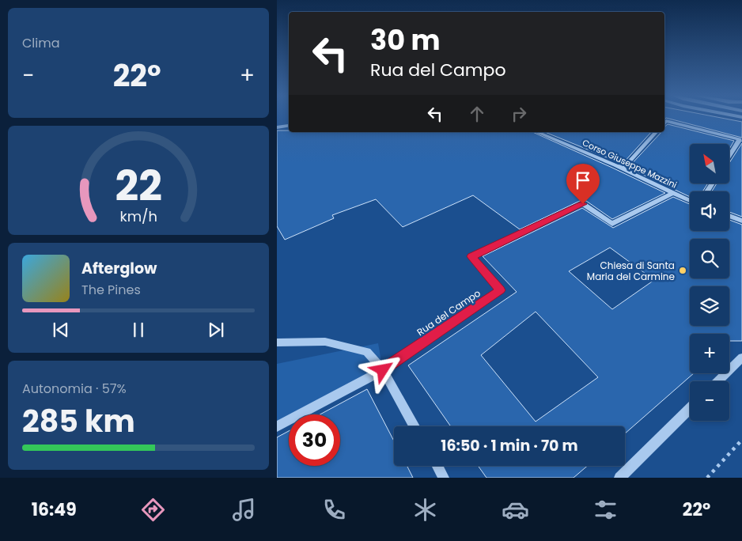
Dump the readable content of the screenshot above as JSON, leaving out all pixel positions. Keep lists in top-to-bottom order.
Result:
{
  "streets": {
    "street": ["Corso Giuseppe Mazzini", "Rua del Campo"]
  },
  "crossings": [
    ["Corso Giuseppe Mazzini", "Rua del Campo"]
  ],
  "places": ["Chiesa di Santa Maria del Carmine"],
  "north": "top left",
  "page": {
    "tile": [
      "Clima",
      ["Autonomia · 57%", "285 km"]
    ],
    "turn": ["30 m", "Rua del Campo"],
    "heat": ["−", "22°", "+"],
    "map_buttons": ["+", "−"],
    "song": ["Afterglow", "The Pines"],
    "limit": "30",
    "trip": "16:50 · 1 min · 70 m",
    "tabs": ["16:49", "22°"],
    "gauge": ["22", "km/h"]
  }
}
